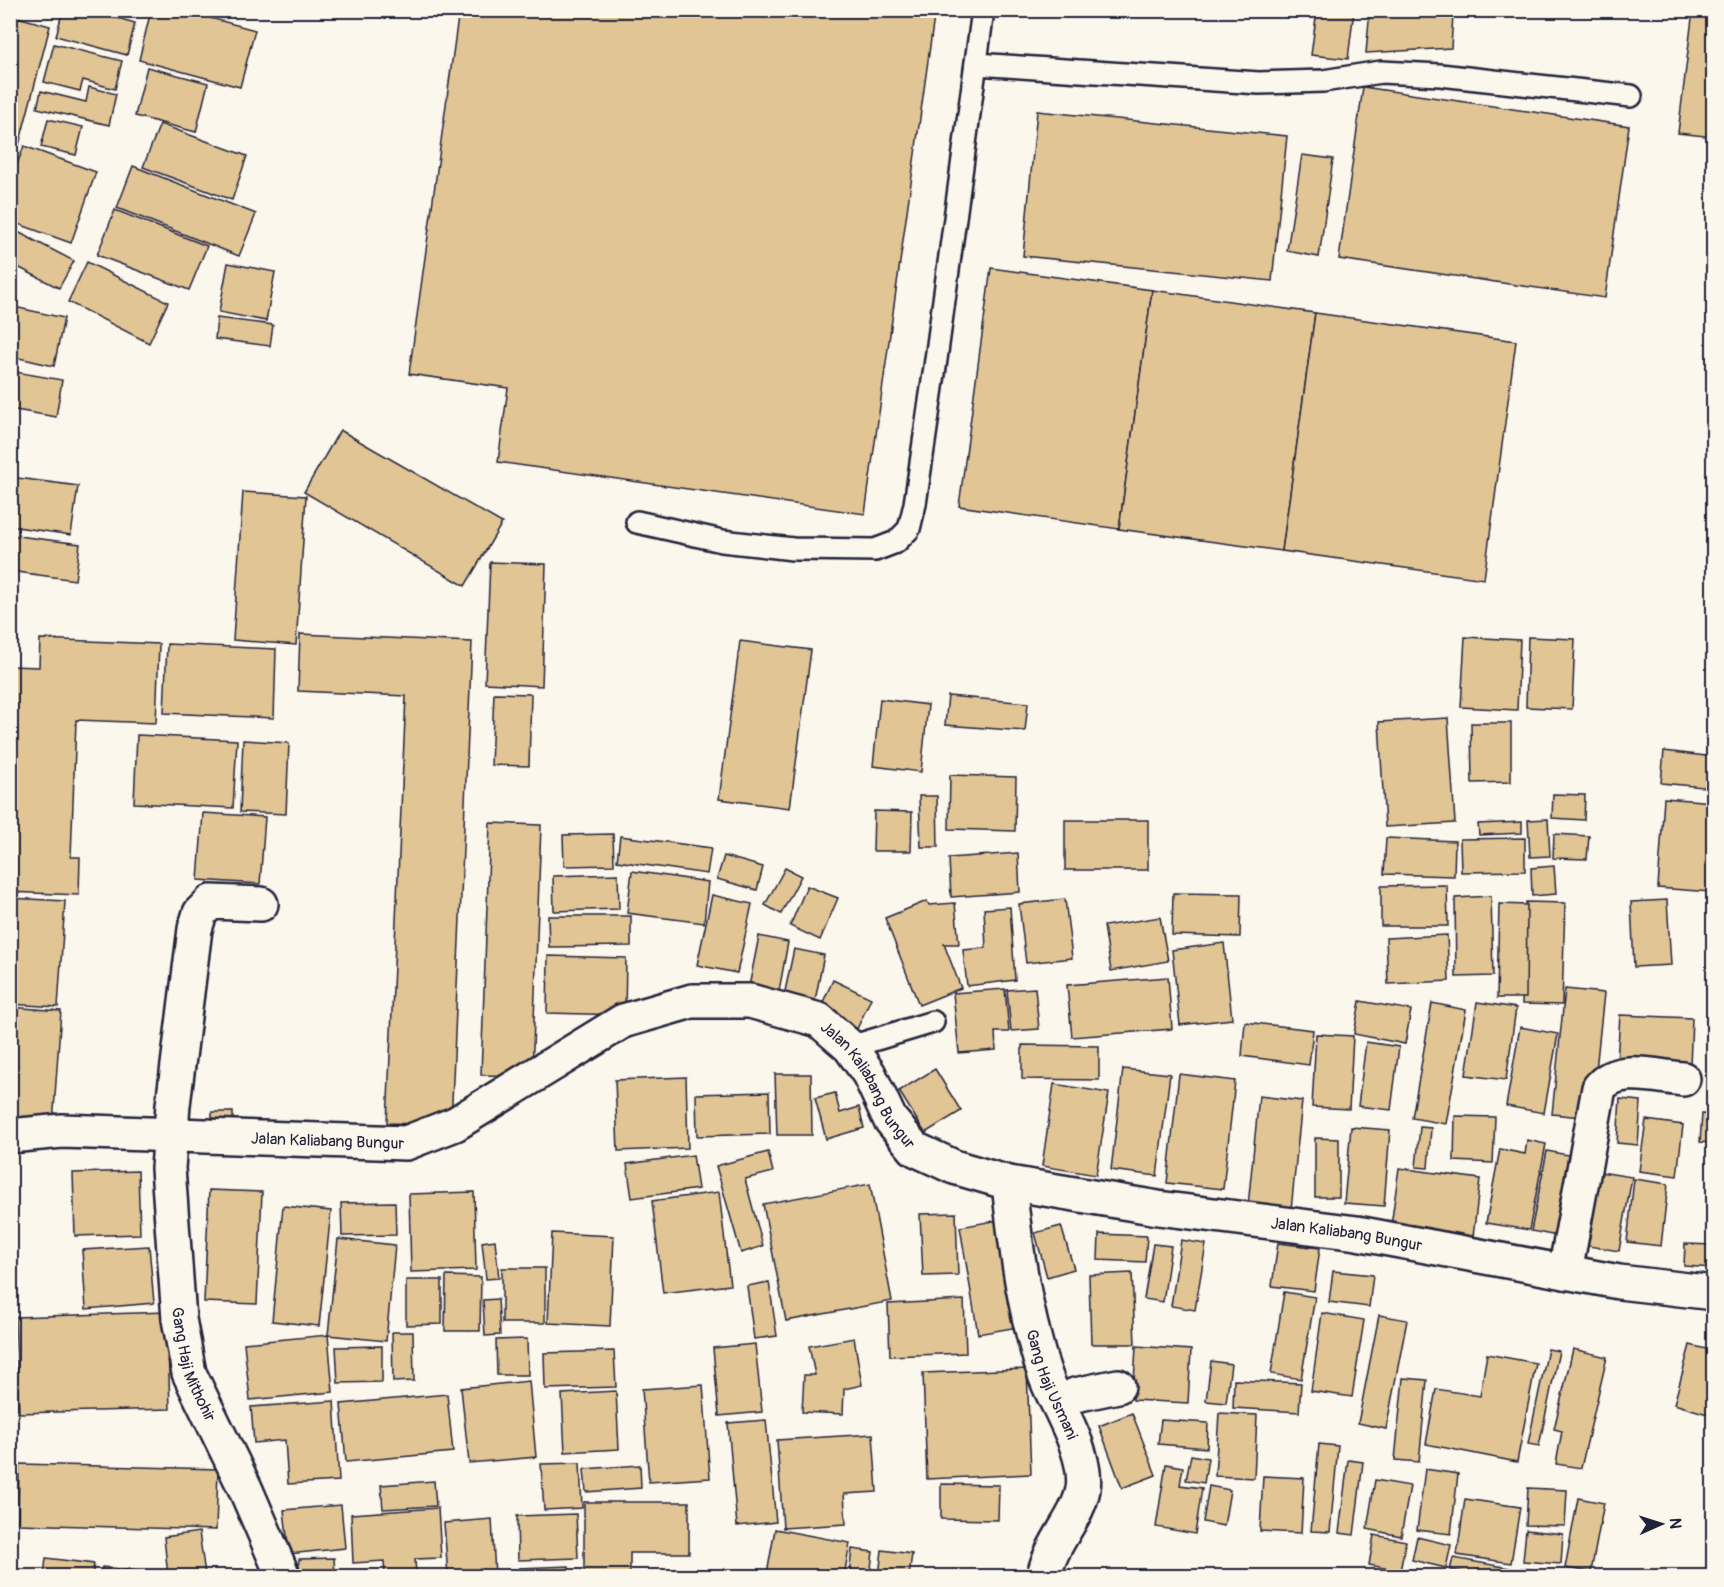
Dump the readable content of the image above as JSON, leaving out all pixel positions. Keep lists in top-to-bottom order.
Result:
{
  "streets": {
    "street": ["Jalan Kaliabang Bungur", "Gang Haji Mithohir", "Gang Haji Usmani"]
  },
  "crossings": [
    ["Jalan Kaliabang Bungur", "Gang Haji Mithohir"],
    ["Jalan Kaliabang Bungur", "Gang Haji Usmani"]
  ],
  "north": "right"
}
